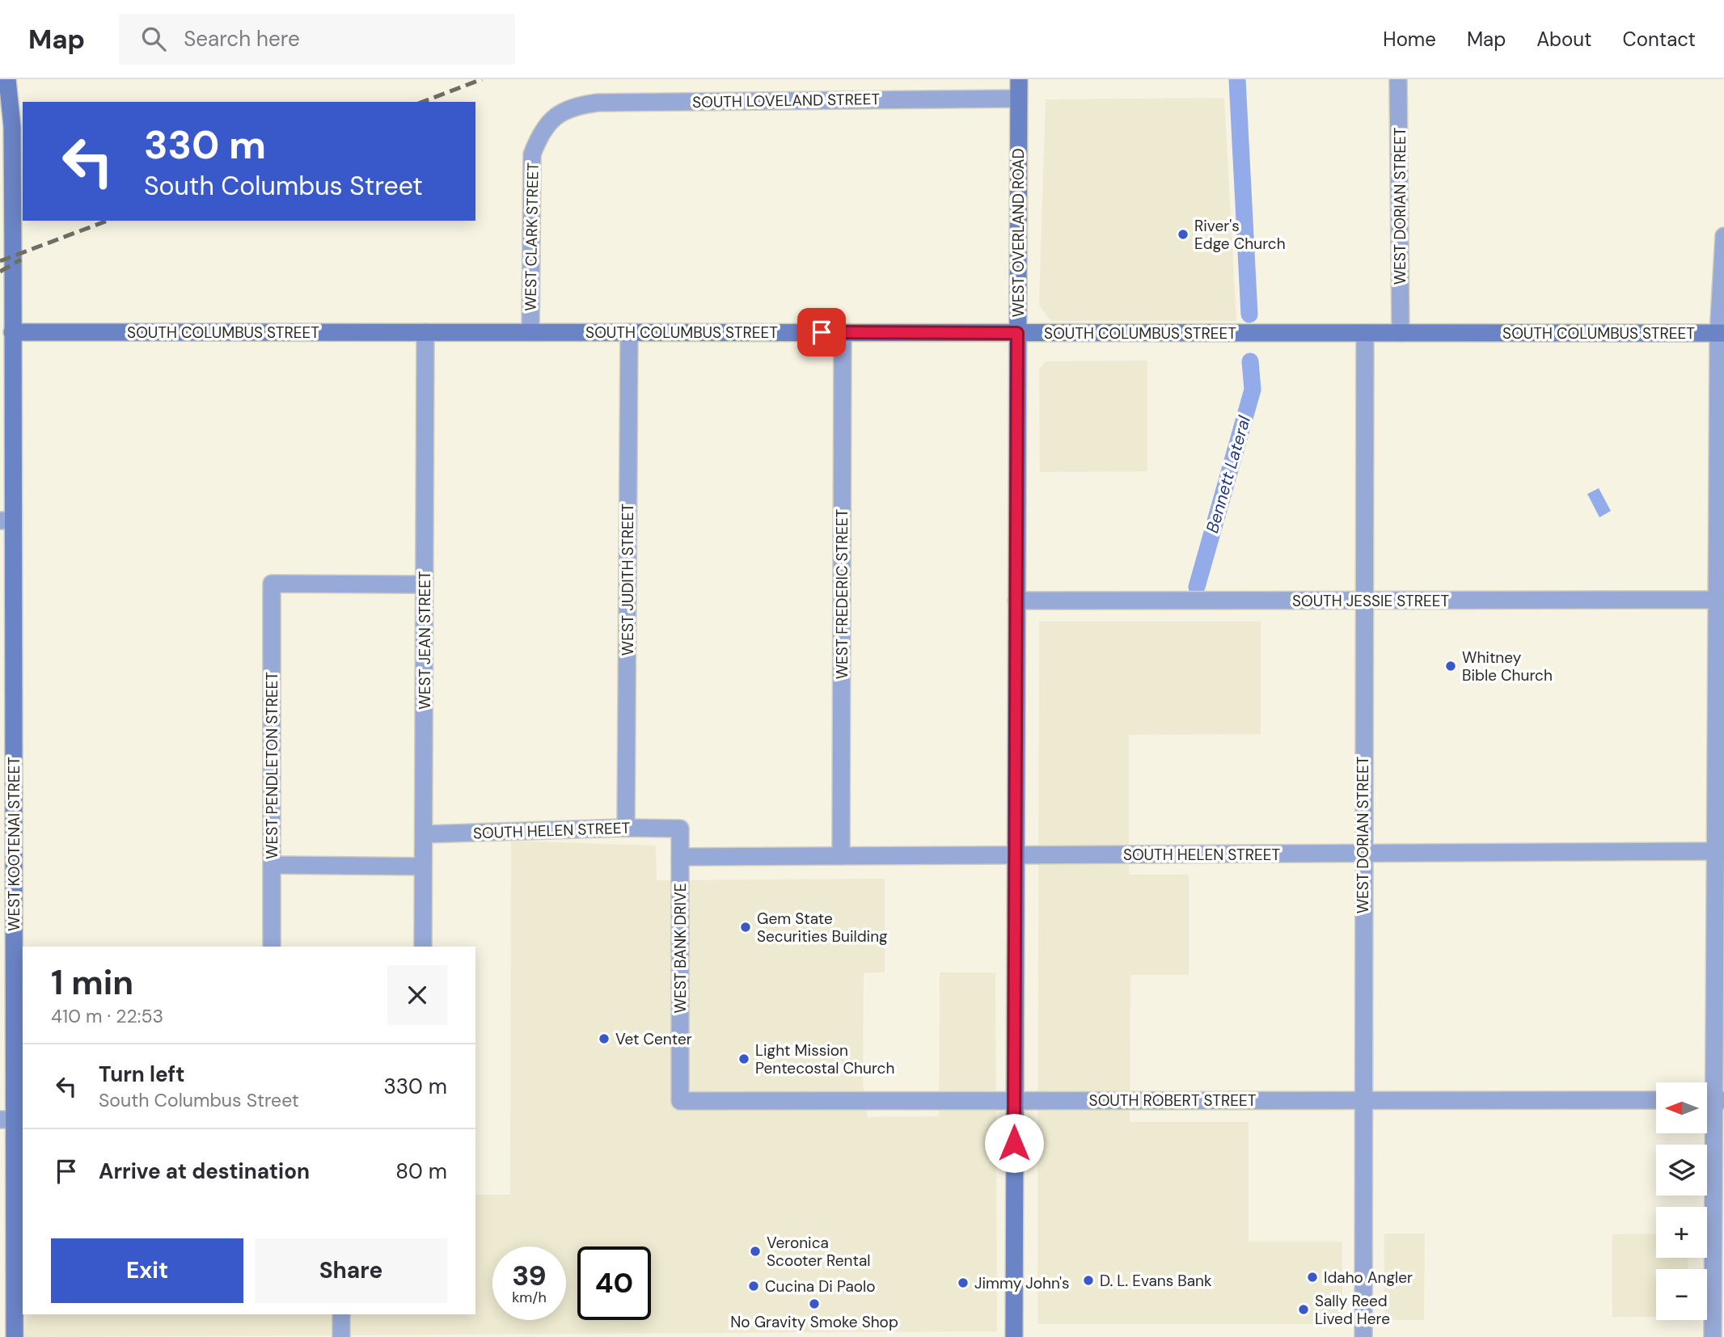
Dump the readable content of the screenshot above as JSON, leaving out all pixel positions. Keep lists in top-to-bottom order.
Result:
{
  "streets": {
    "street": [
      "SOUTH LOVELAND STREET",
      "WEST DORIAN STREET",
      "WEST OVERLAND ROAD",
      "WEST CLARK STREET",
      "SOUTH COLUMBUS STREET",
      "WEST JUDITH STREET",
      "WEST FREDERIC STREET",
      "SOUTH JESSIE STREET",
      "WEST JEAN STREET",
      "WEST PENDLETON STREET",
      "SOUTH HELEN STREET",
      "WEST KOOTENAI STREET",
      "WEST BANK DRIVE",
      "SOUTH ROBERT STREET"
    ]
  },
  "crossings": [
    ["SOUTH LOVELAND STREET", "WEST OVERLAND ROAD"],
    ["SOUTH LOVELAND STREET", "WEST CLARK STREET"],
    ["WEST DORIAN STREET", "SOUTH COLUMBUS STREET"],
    ["WEST DORIAN STREET", "SOUTH JESSIE STREET"],
    ["WEST DORIAN STREET", "SOUTH HELEN STREET"],
    ["WEST DORIAN STREET", "SOUTH ROBERT STREET"],
    ["WEST OVERLAND ROAD", "SOUTH COLUMBUS STREET"],
    ["WEST OVERLAND ROAD", "SOUTH JESSIE STREET"],
    ["WEST OVERLAND ROAD", "SOUTH HELEN STREET"],
    ["WEST OVERLAND ROAD", "SOUTH ROBERT STREET"],
    ["WEST CLARK STREET", "SOUTH COLUMBUS STREET"],
    ["SOUTH COLUMBUS STREET", "WEST JUDITH STREET"],
    ["SOUTH COLUMBUS STREET", "WEST FREDERIC STREET"],
    ["SOUTH COLUMBUS STREET", "WEST JEAN STREET"],
    ["SOUTH COLUMBUS STREET", "WEST KOOTENAI STREET"],
    ["WEST JUDITH STREET", "SOUTH HELEN STREET"],
    ["WEST FREDERIC STREET", "SOUTH HELEN STREET"],
    ["WEST JEAN STREET", "WEST PENDLETON STREET"],
    ["WEST JEAN STREET", "SOUTH HELEN STREET"],
    ["SOUTH HELEN STREET", "WEST BANK DRIVE"],
    ["WEST BANK DRIVE", "SOUTH ROBERT STREET"]
  ],
  "water": ["Bennett Lateral"],
  "places": [
    "River's Edge Church",
    "Whitney Bible Church",
    "Gem State Securities Building",
    "Vet Center",
    "Light Mission Pentecostal Church",
    "Veronica Scooter Rental",
    "Idaho Angler",
    "D. L. Evans Bank",
    "Jimmy John's",
    "Cucina Di Paolo",
    "No Gravity Smoke Shop",
    "Sally Reed Lived Here"
  ],
  "north": "left",
  "page": {
    "header": "Map",
    "search": "Search here",
    "nav": [
      "Home",
      "Map",
      "About",
      "Contact"
    ],
    "turn": ["330 m", "South Columbus Street"],
    "heading": ["1 min", "410 m · 22:53"],
    "list": [
      {
        "name": "Turn left",
        "note": "South Columbus Street",
        "value": "330 m"
      },
      {
        "name": "Arrive at destination",
        "value": "80 m"
      }
    ],
    "map_buttons": ["+", "−"],
    "buttons": ["Exit", "Share"],
    "speed": "39 km/h",
    "limit": "40"
  }
}
